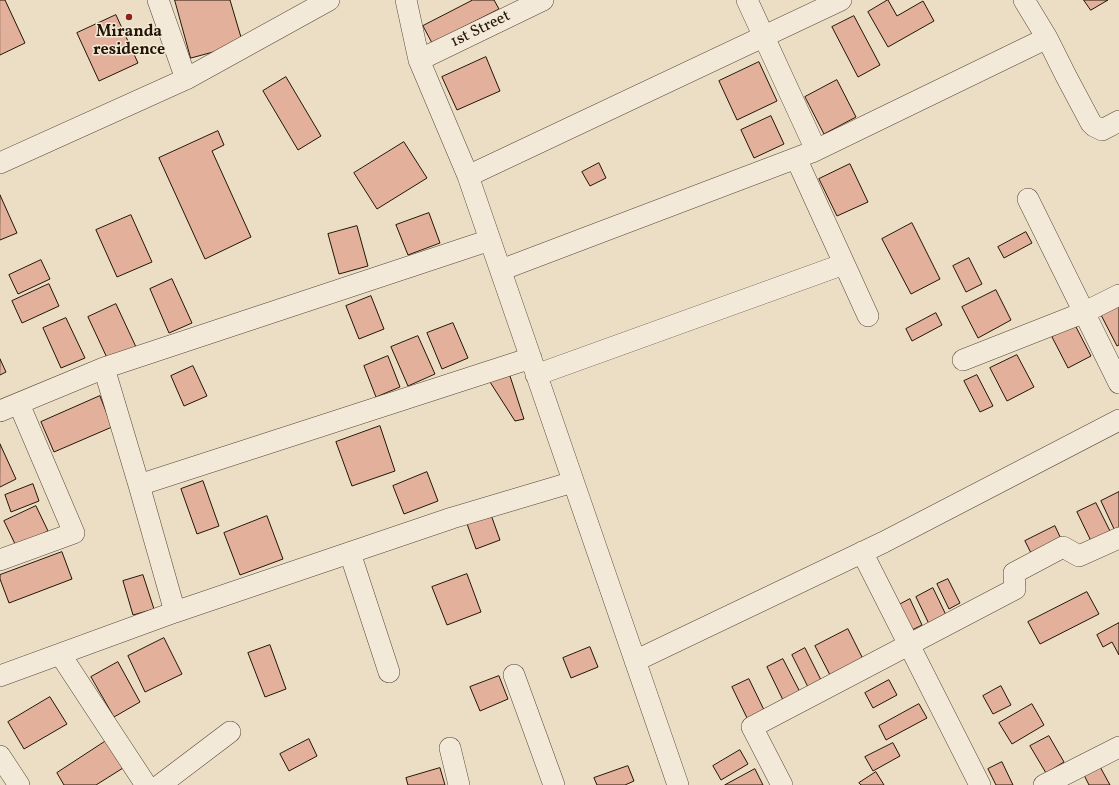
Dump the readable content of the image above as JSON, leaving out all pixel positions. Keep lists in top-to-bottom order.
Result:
{
  "streets": {
    "street": ["1st Street"]
  },
  "places": ["Miranda residence"]
}
